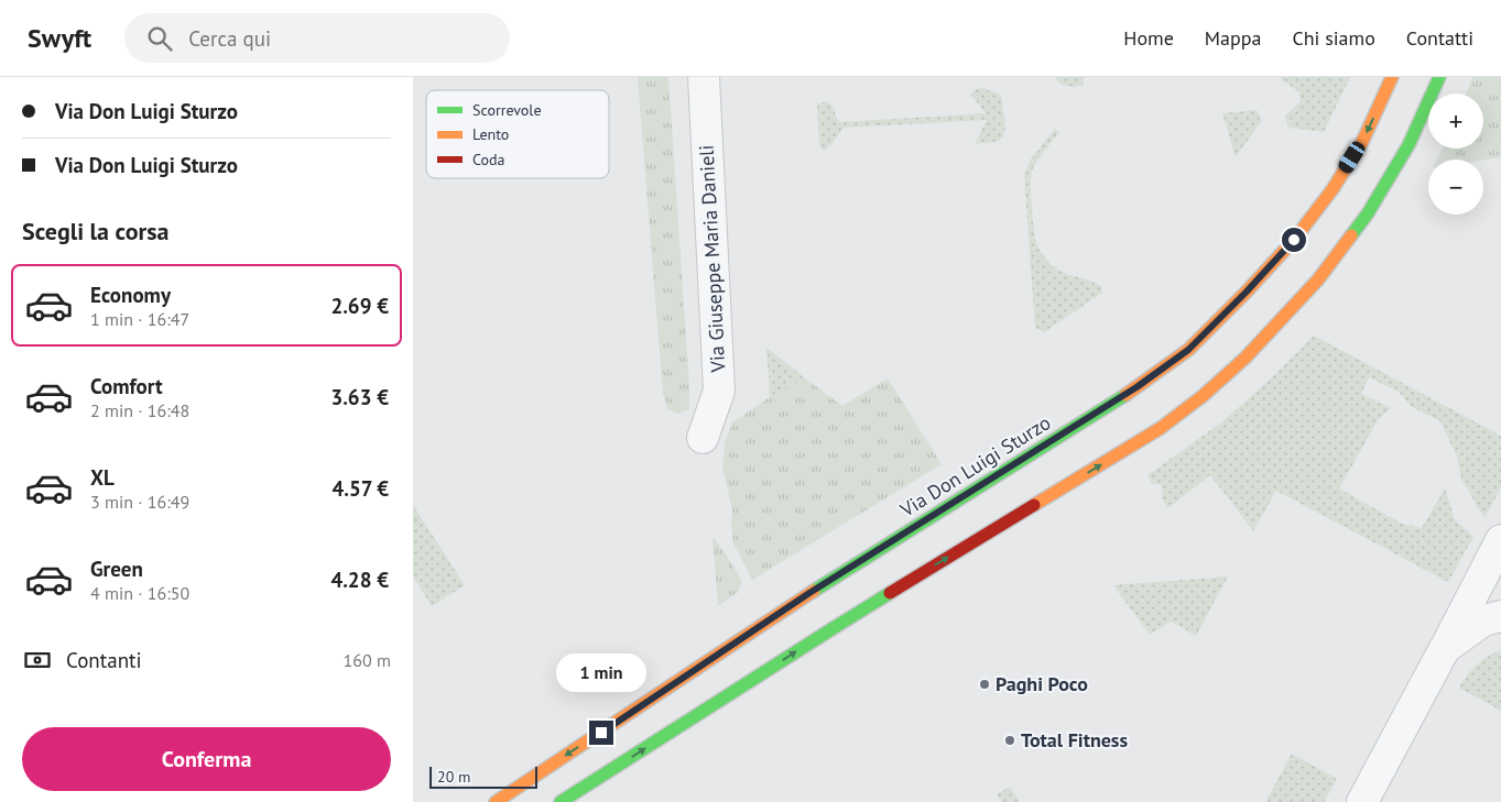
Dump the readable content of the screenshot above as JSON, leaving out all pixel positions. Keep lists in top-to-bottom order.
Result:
{
  "streets": {
    "street": ["Via Giuseppe Maria Danieli", "Via Don Luigi Sturzo"]
  },
  "places": ["Paghi Poco", "Total Fitness"],
  "legend": ["Scorrevole", "Lento", "Coda"],
  "scale_bar": "20 m",
  "page": {
    "header": "Swyft",
    "search": "Cerca qui",
    "nav": [
      "Home",
      "Mappa",
      "Chi siamo",
      "Contatti"
    ],
    "banner": ["Via Don Luigi Sturzo", "Via Don Luigi Sturzo"],
    "map_buttons": ["+", "−"],
    "heading": "Scegli la corsa",
    "list": [
      {
        "name": "Economy",
        "note": "1 min · 16:47",
        "value": "2.69 €"
      },
      {
        "name": "Comfort",
        "note": "2 min · 16:48",
        "value": "3.63 €"
      },
      {
        "name": "XL",
        "note": "3 min · 16:49",
        "value": "4.57 €"
      },
      {
        "name": "Green",
        "note": "4 min · 16:50",
        "value": "4.28 €"
      }
    ],
    "pay": ["Contanti", "160 m"],
    "bubble": "1 min",
    "buttons": "Conferma",
    "scale": "20 m"
  }
}
